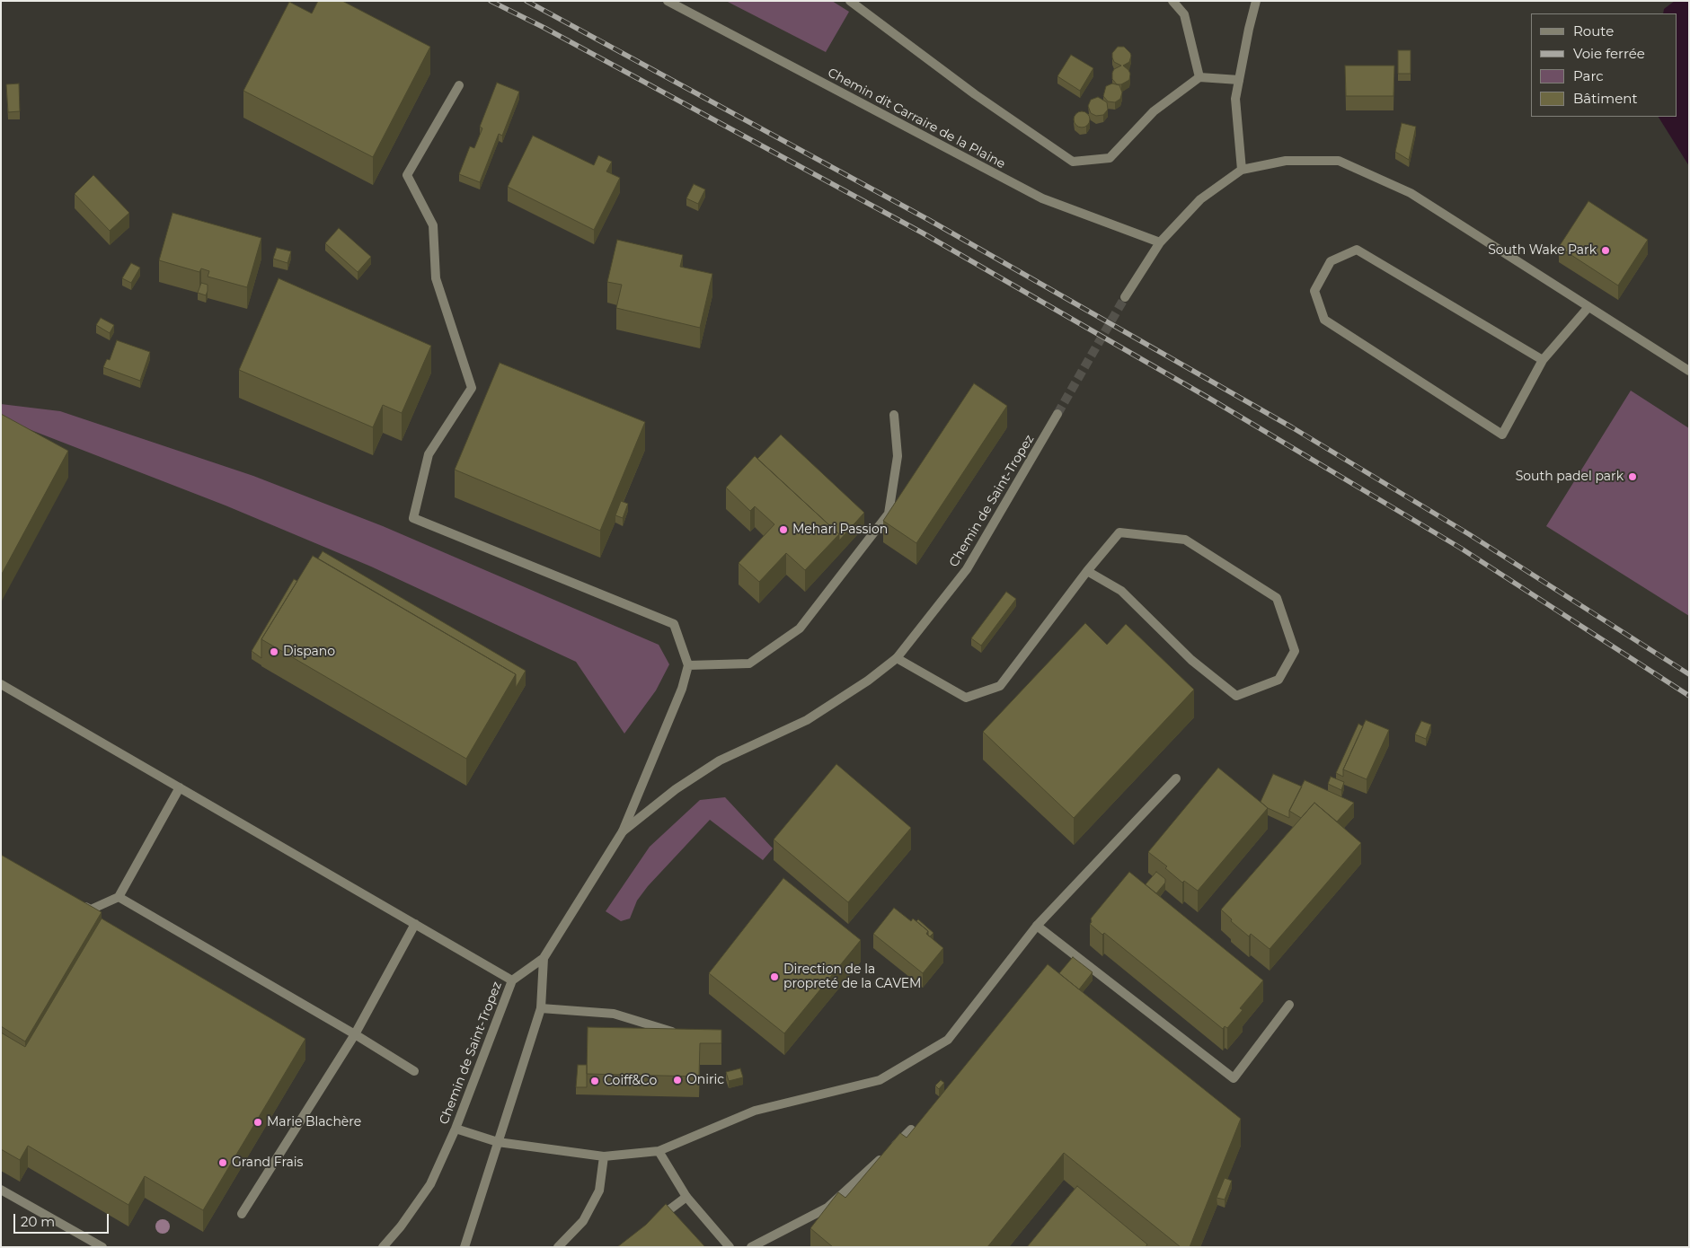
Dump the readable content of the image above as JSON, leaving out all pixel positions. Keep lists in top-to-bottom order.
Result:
{
  "streets": {
    "street": ["Chemin dit Carraire de la Plaine", "Chemin de Saint-Tropez"]
  },
  "places": [
    "South Wake Park",
    "South padel park",
    "Mehari Passion",
    "Dispano",
    "Direction de la propreté de la CAVEM",
    "Oniric",
    "Coiff&Co",
    "Marie Blachère",
    "Grand Frais"
  ],
  "legend": [
    "Route",
    "Voie ferrée",
    "Parc",
    "Bâtiment"
  ],
  "scale_bar": "20 m"
}
